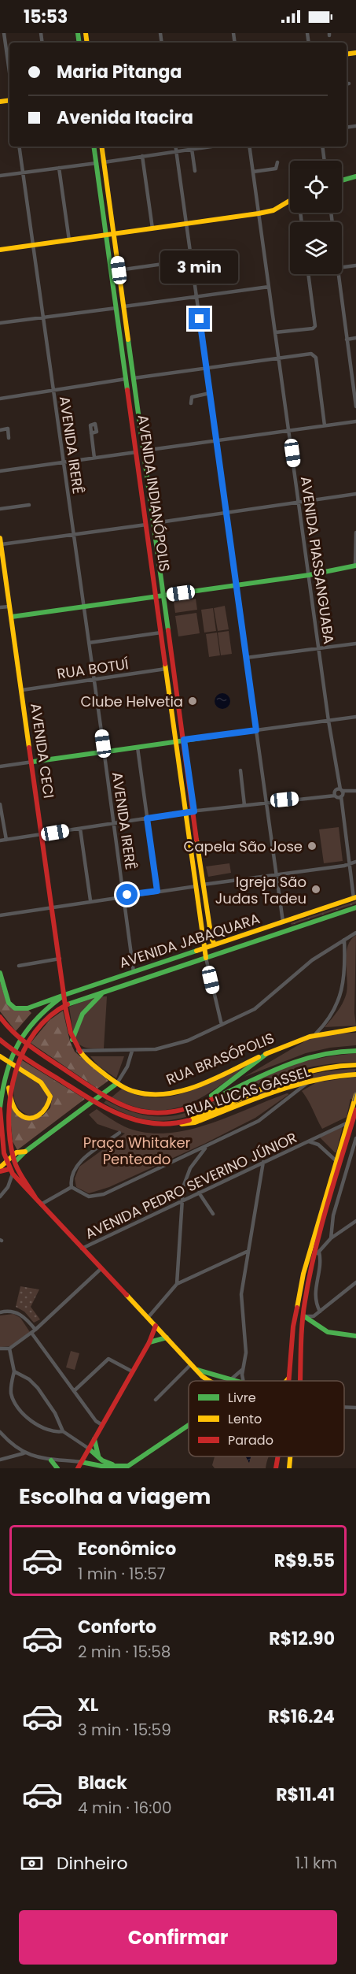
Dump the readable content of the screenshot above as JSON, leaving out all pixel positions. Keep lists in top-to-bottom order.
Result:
{
  "streets": {
    "main road": [
      "AVENIDA INDIANÓPOLIS",
      "AVENIDA CECI",
      "AVENIDA JABAQUARA",
      "RUA BRASÓPOLIS",
      "RUA LUCAS GASSEL"
    ],
    "street": [
      "AVENIDA IRERÊ",
      "AVENIDA PIASSANGUABA",
      "RUA BOTUÍ",
      "AVENIDA PEDRO SEVERINO JÚNIOR"
    ]
  },
  "crossings": [
    ["AVENIDA IRERÊ", "RUA BOTUÍ"],
    ["AVENIDA IRERÊ", "AVENIDA JABAQUARA"],
    ["AVENIDA INDIANÓPOLIS", "RUA BOTUÍ"],
    ["AVENIDA INDIANÓPOLIS", "AVENIDA JABAQUARA"],
    ["RUA BOTUÍ", "AVENIDA CECI"],
    ["AVENIDA CECI", "AVENIDA JABAQUARA"],
    ["AVENIDA CECI", "RUA BRASÓPOLIS"],
    ["AVENIDA JABAQUARA", "RUA BRASÓPOLIS"]
  ],
  "parks": ["Praça Whitaker Penteado"],
  "places": ["Clube Helvetia", "Capela São Jose", "Igreja São Judas Tadeu"],
  "legend": ["Livre", "Lento", "Parado"],
  "page": {
    "status": "15:53",
    "banner": ["Maria Pitanga", "Avenida Itacira"],
    "bubble": "3 min",
    "heading": "Escolha a viagem",
    "list": [
      {
        "name": "Econômico",
        "note": "1 min · 15:57",
        "value": "R$9.55"
      },
      {
        "name": "Conforto",
        "note": "2 min · 15:58",
        "value": "R$12.90"
      },
      {
        "name": "XL",
        "note": "3 min · 15:59",
        "value": "R$16.24"
      },
      {
        "name": "Black",
        "note": "4 min · 16:00",
        "value": "R$11.41"
      }
    ],
    "pay": ["Dinheiro", "1.1 km"],
    "buttons": "Confirmar"
  }
}
